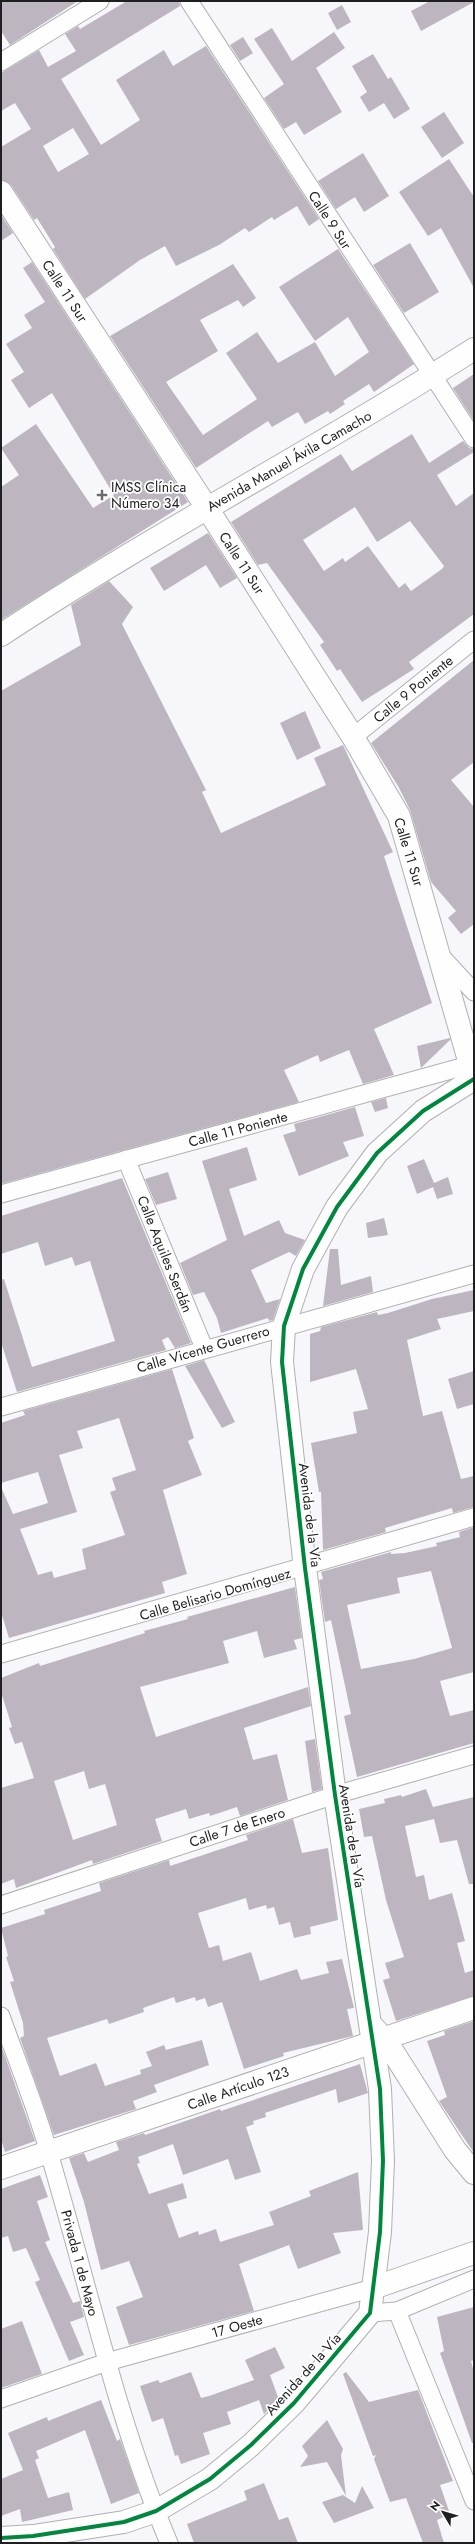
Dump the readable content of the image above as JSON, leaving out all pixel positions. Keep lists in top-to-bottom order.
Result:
{
  "streets": {
    "street": [
      "Calle 9 Sur",
      "Calle 11 Sur",
      "Avenida Manuel Ávila Camacho",
      "Calle 9 Poniente",
      "Calle 11 Poniente",
      "Calle Aquiles Serdán",
      "Calle Vicente Guerrero",
      "Avenida de la Vía",
      "Calle Belisario Domínguez",
      "Calle 7 de Enero",
      "Calle Artículo 123",
      "Privada 1 de Mayo",
      "17 Oeste"
    ]
  },
  "crossings": [
    ["Calle 9 Sur", "Avenida Manuel Ávila Camacho"],
    ["Calle 11 Sur", "Avenida Manuel Ávila Camacho"],
    ["Calle 11 Sur", "Calle 9 Poniente"],
    ["Calle 11 Sur", "Calle 11 Poniente"],
    ["Calle 11 Sur", "Avenida de la Vía"],
    ["Calle 11 Poniente", "Calle Aquiles Serdán"],
    ["Calle 11 Poniente", "Avenida de la Vía"],
    ["Calle Aquiles Serdán", "Calle Vicente Guerrero"],
    ["Calle Vicente Guerrero", "Avenida de la Vía"],
    ["Avenida de la Vía", "Calle Belisario Domínguez"],
    ["Avenida de la Vía", "Calle 7 de Enero"],
    ["Avenida de la Vía", "Calle Artículo 123"],
    ["Avenida de la Vía", "Privada 1 de Mayo"],
    ["Avenida de la Vía", "17 Oeste"],
    ["Calle Artículo 123", "Privada 1 de Mayo"],
    ["Privada 1 de Mayo", "17 Oeste"]
  ],
  "places": {
    "health": ["IMSS Clínica Número 34"]
  },
  "north": "top left"
}
